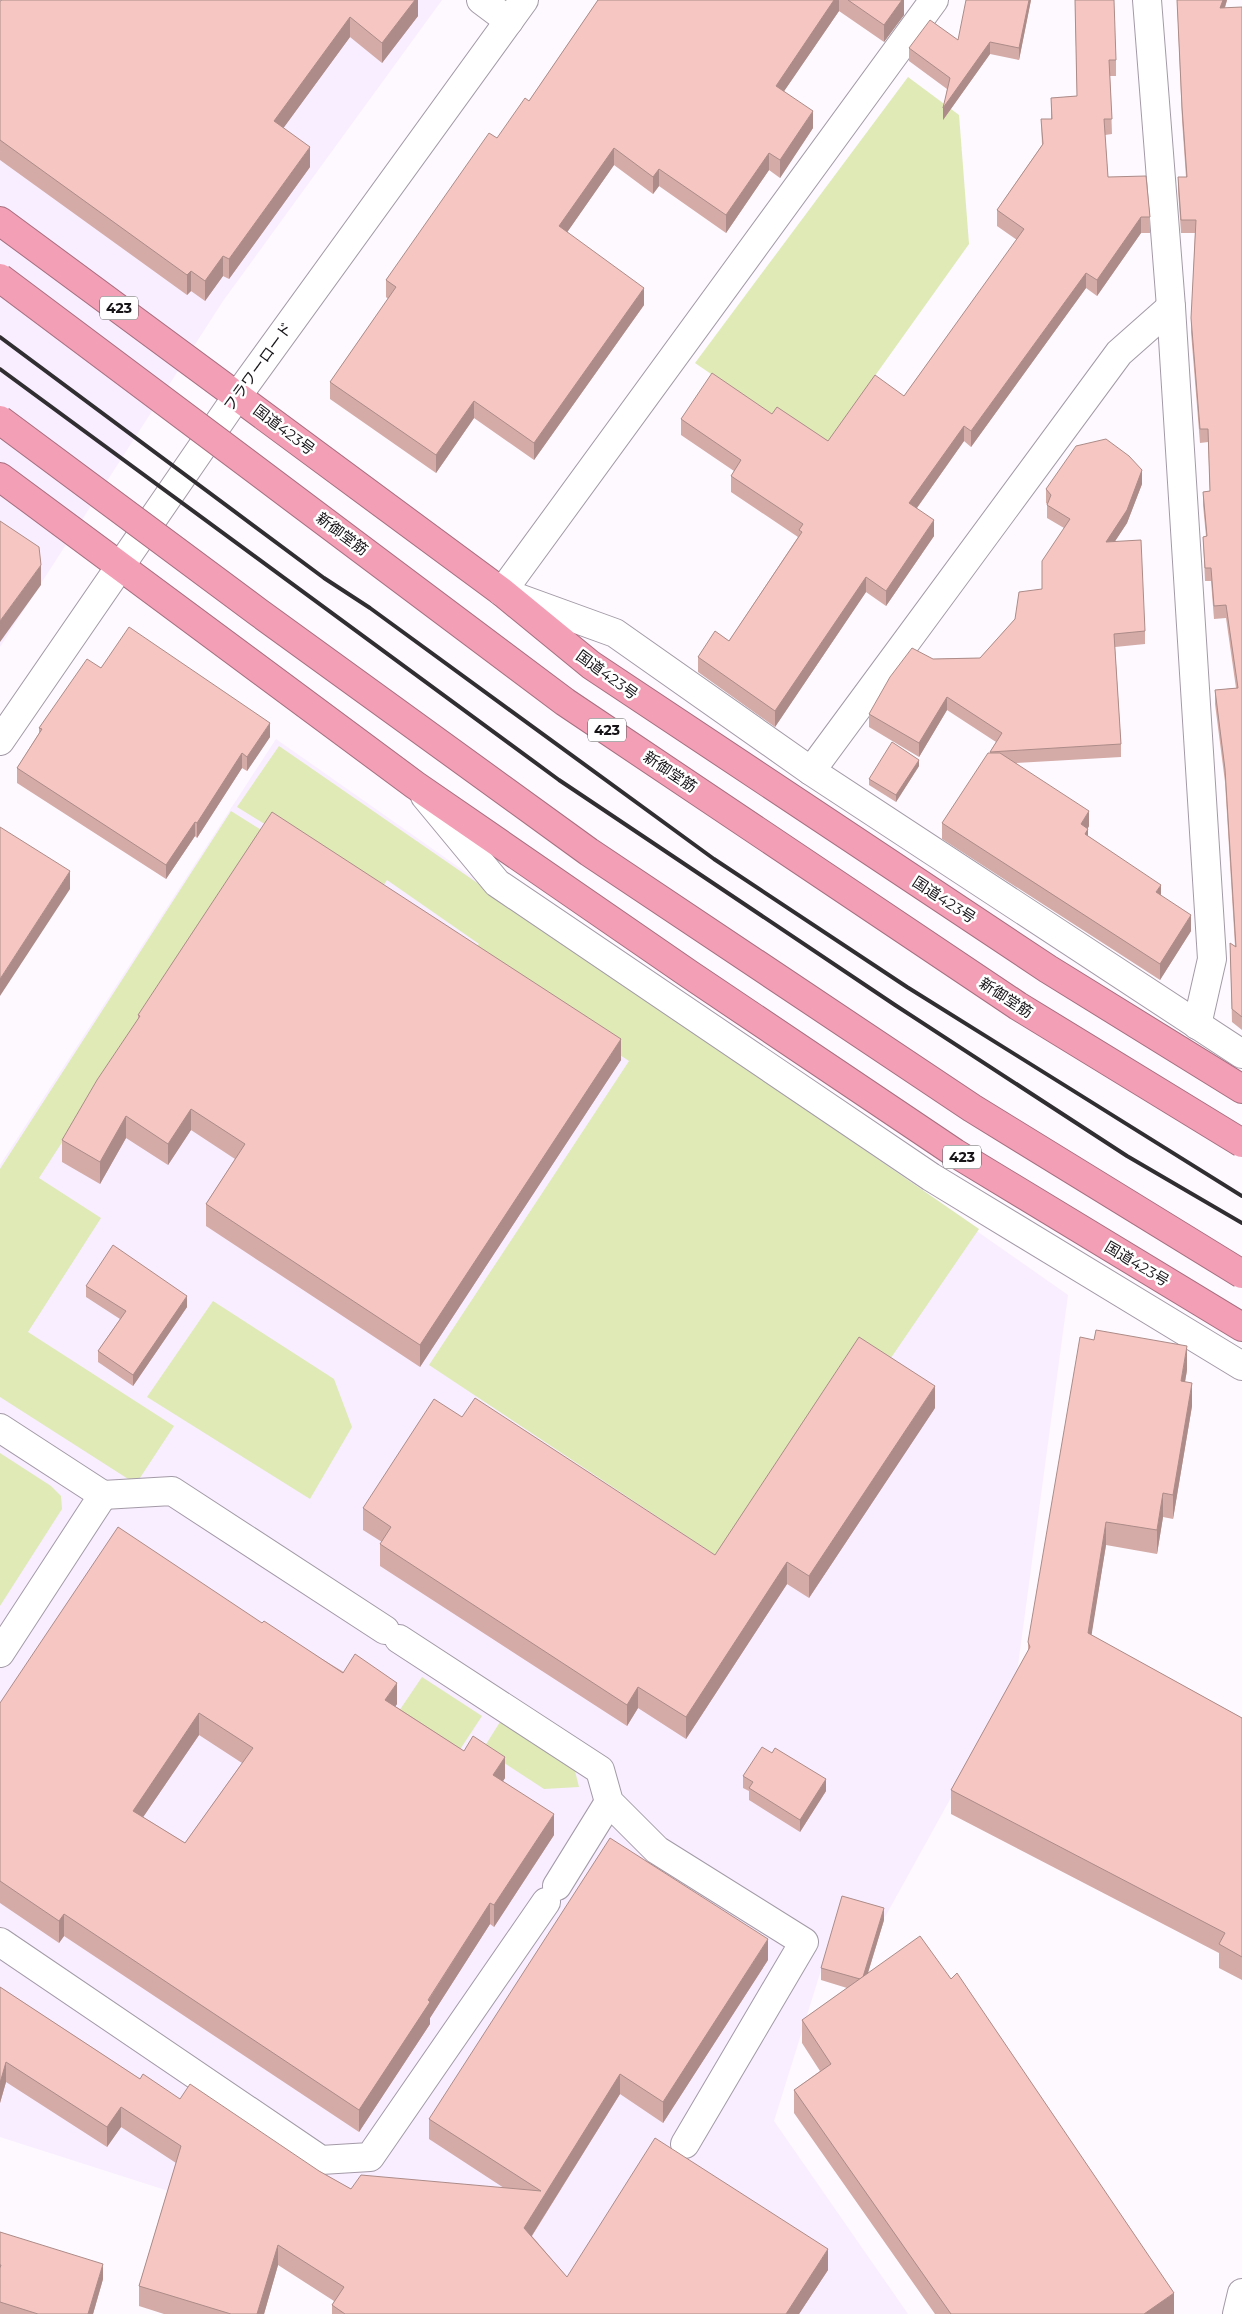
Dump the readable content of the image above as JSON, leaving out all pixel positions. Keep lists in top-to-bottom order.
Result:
{
  "streets": {
    "highway": ["423", "国道423号", "新御堂筋"],
    "street": ["フラワーロード"]
  },
  "crossings": [
    ["フラワーロード", "国道423号"]
  ]
}
